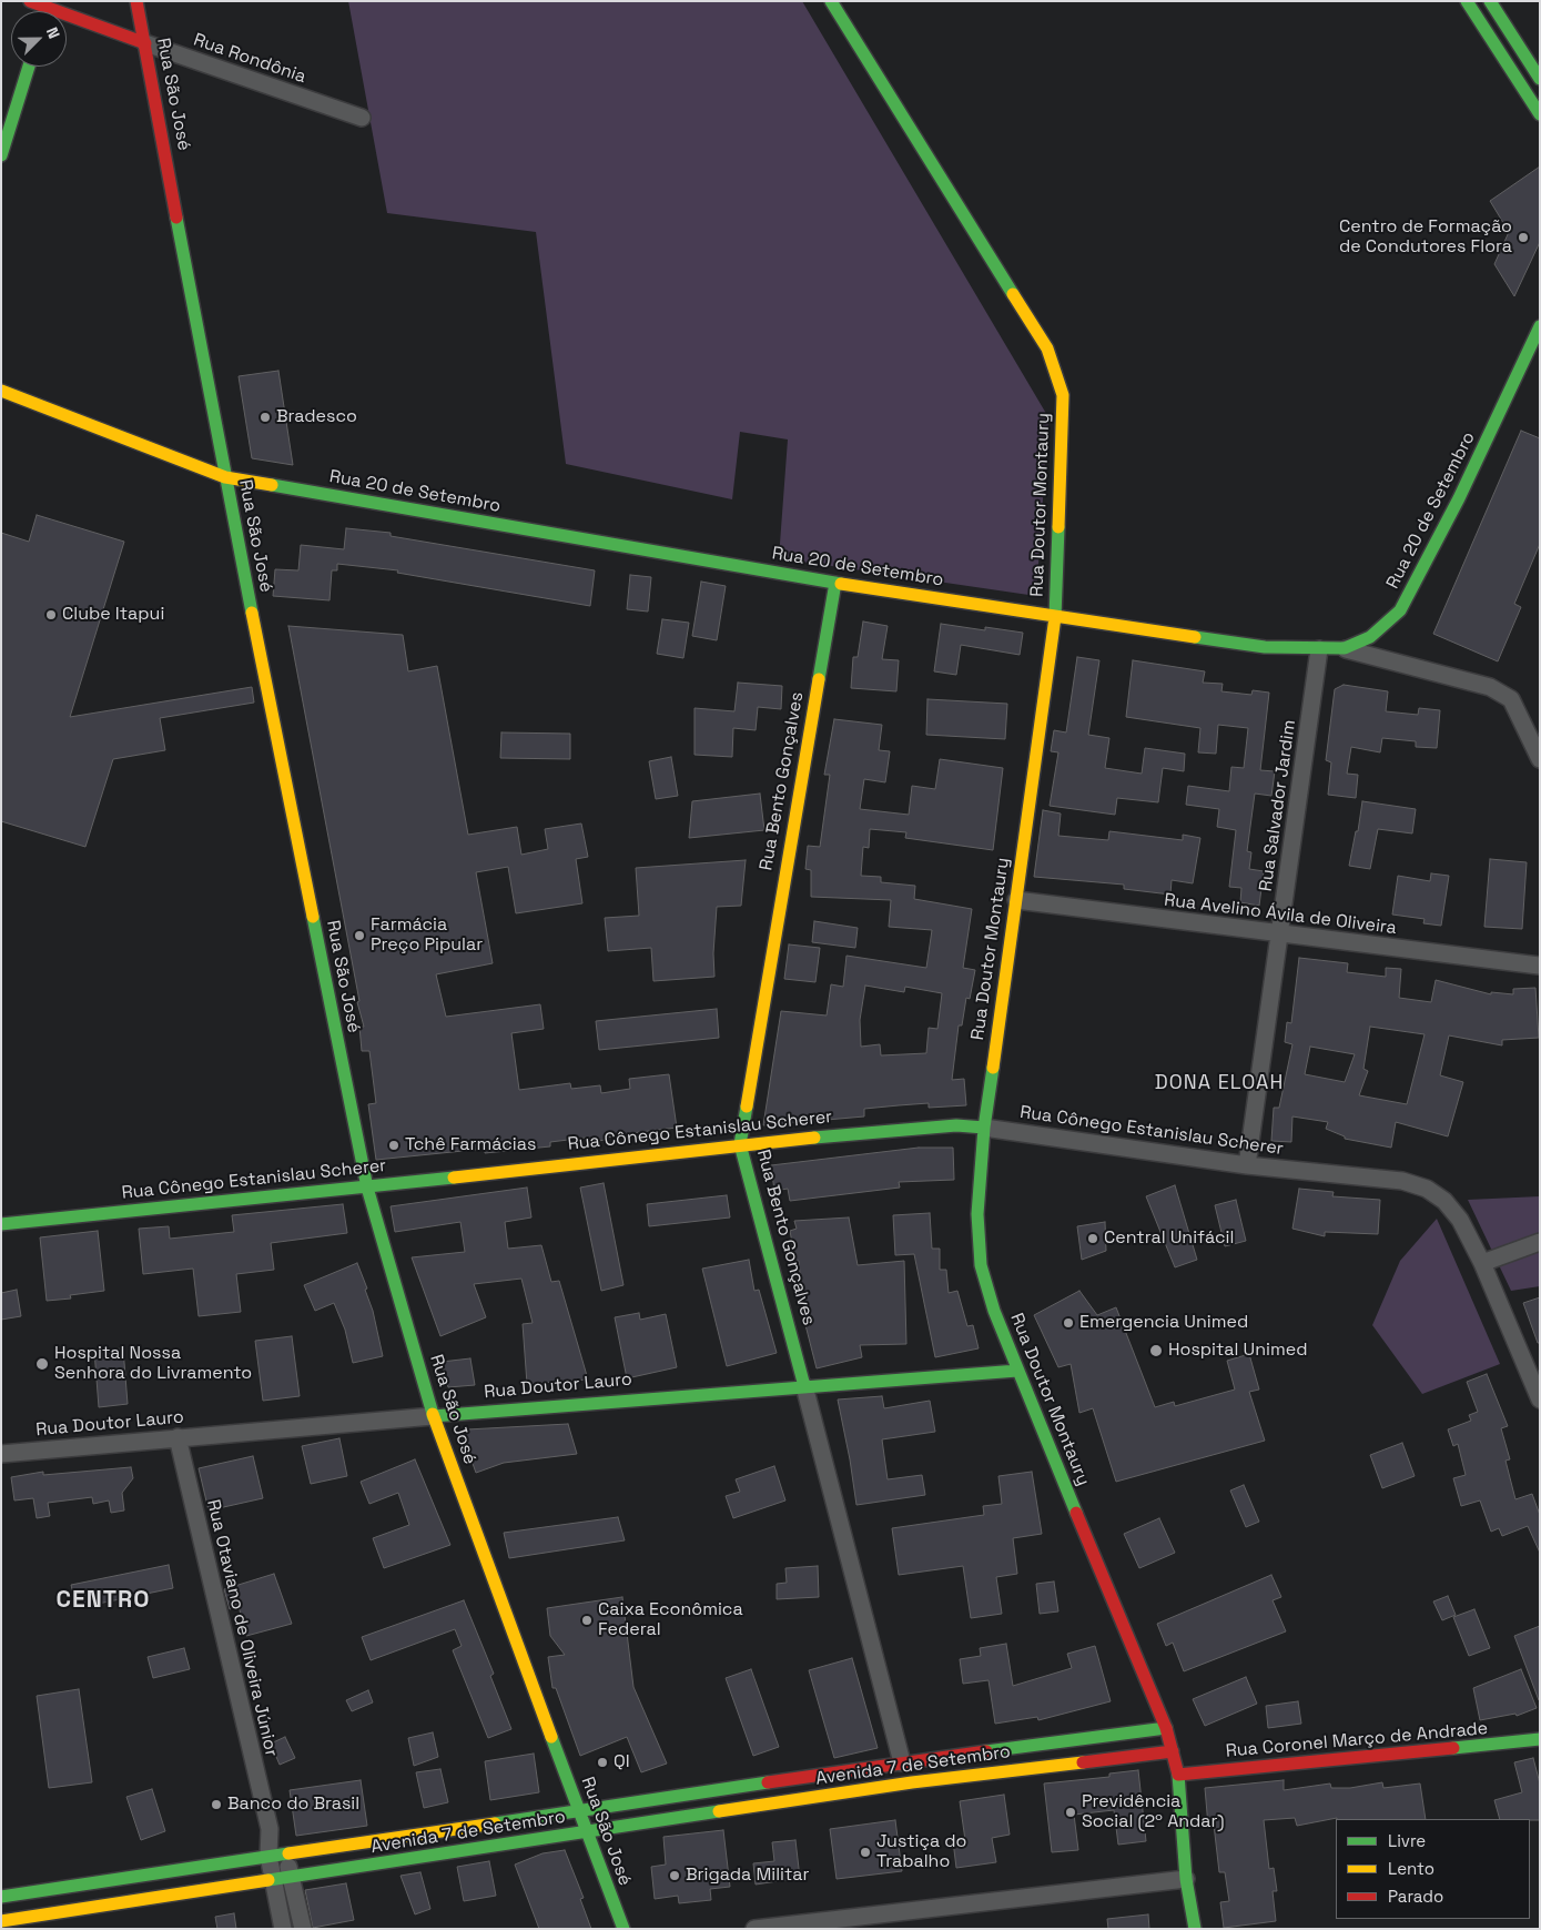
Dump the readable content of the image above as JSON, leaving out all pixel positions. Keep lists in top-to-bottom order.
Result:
{
  "streets": {
    "street": [
      "Rua Rondônia",
      "Rua São José",
      "Rua 20 de Setembro",
      "Rua Doutor Montaury",
      "Rua Bento Gonçalves",
      "Rua Salvador Jardim",
      "Rua Avelino Ávila de Oliveira",
      "Rua Cônego Estanislau Scherer",
      "Rua Doutor Lauro",
      "Rua Otaviano de Oliveira Júnior",
      "Rua Coronel Março de Andrade",
      "Avenida 7 de Setembro"
    ]
  },
  "crossings": [
    ["Rua Rondônia", "Rua São José"],
    ["Rua São José", "Rua 20 de Setembro"],
    ["Rua São José", "Rua Cônego Estanislau Scherer"],
    ["Rua São José", "Rua Doutor Lauro"],
    ["Rua São José", "Avenida 7 de Setembro"],
    ["Rua 20 de Setembro", "Rua Doutor Montaury"],
    ["Rua 20 de Setembro", "Rua Bento Gonçalves"],
    ["Rua 20 de Setembro", "Rua Salvador Jardim"],
    ["Rua Doutor Montaury", "Rua Avelino Ávila de Oliveira"],
    ["Rua Doutor Montaury", "Rua Cônego Estanislau Scherer"],
    ["Rua Doutor Montaury", "Rua Doutor Lauro"],
    ["Rua Doutor Montaury", "Rua Coronel Março de Andrade"],
    ["Rua Doutor Montaury", "Avenida 7 de Setembro"],
    ["Rua Bento Gonçalves", "Rua Cônego Estanislau Scherer"],
    ["Rua Bento Gonçalves", "Rua Doutor Lauro"],
    ["Rua Bento Gonçalves", "Avenida 7 de Setembro"],
    ["Rua Salvador Jardim", "Rua Avelino Ávila de Oliveira"],
    ["Rua Salvador Jardim", "Rua Cônego Estanislau Scherer"],
    ["Rua Doutor Lauro", "Rua Otaviano de Oliveira Júnior"],
    ["Rua Otaviano de Oliveira Júnior", "Avenida 7 de Setembro"]
  ],
  "districts": ["DONA ELOAH", "CENTRO"],
  "places": [
    "Centro de Formação de Condutores Flora",
    "Bradesco",
    "Clube Itapui",
    "Farmácia Preço Pipular",
    "Tchê Farmácias",
    "Central Unifácil",
    "Emergencia Unimed",
    "Hospital Unimed",
    "Hospital Nossa Senhora do Livramento",
    "Caixa Econômica Federal",
    "QI",
    "Banco do Brasil",
    "Previdência Social (2º Andar)",
    "Justiça do Trabalho",
    "Brigada Militar"
  ],
  "legend": ["Livre", "Lento", "Parado"],
  "north": "top right"
}
